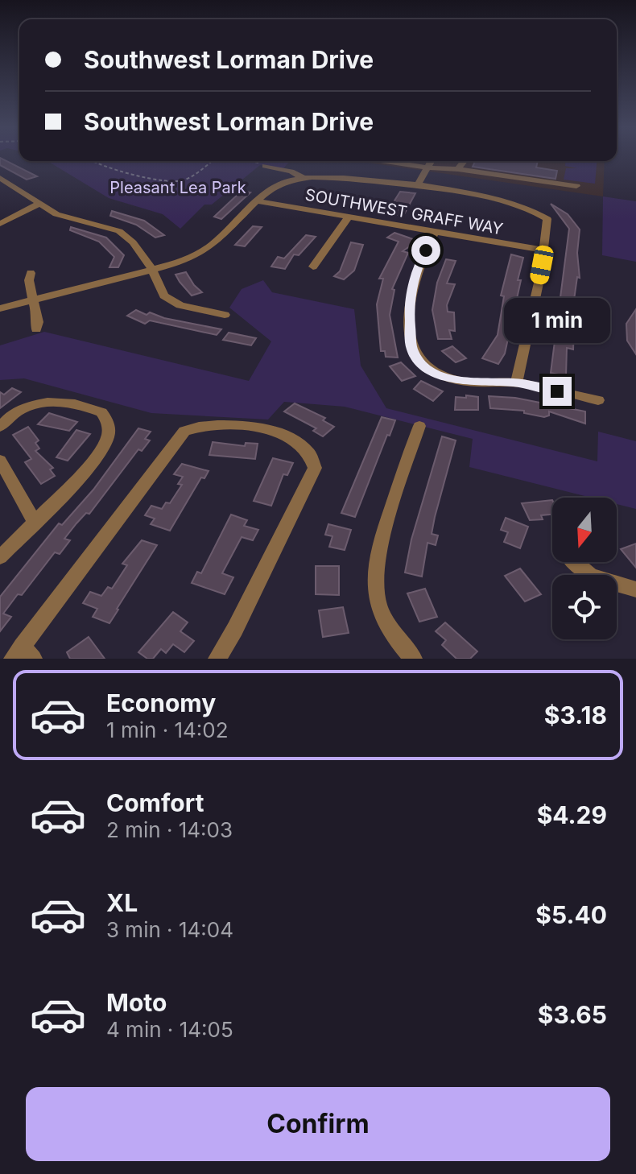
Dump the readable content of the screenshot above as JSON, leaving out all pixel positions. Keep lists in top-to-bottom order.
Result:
{
  "streets": {
    "street": ["SOUTHWEST GRAFF WAY"]
  },
  "parks": ["Pleasant Lea Park"],
  "north": "bottom",
  "page": {
    "banner": ["Southwest Lorman Drive", "Southwest Lorman Drive"],
    "bubble": "1 min",
    "list": [
      {
        "name": "Economy",
        "note": "1 min · 14:02",
        "value": "$3.18"
      },
      {
        "name": "Comfort",
        "note": "2 min · 14:03",
        "value": "$4.29"
      },
      {
        "name": "XL",
        "note": "3 min · 14:04",
        "value": "$5.40"
      },
      {
        "name": "Moto",
        "note": "4 min · 14:05",
        "value": "$3.65"
      }
    ],
    "buttons": "Confirm"
  }
}
